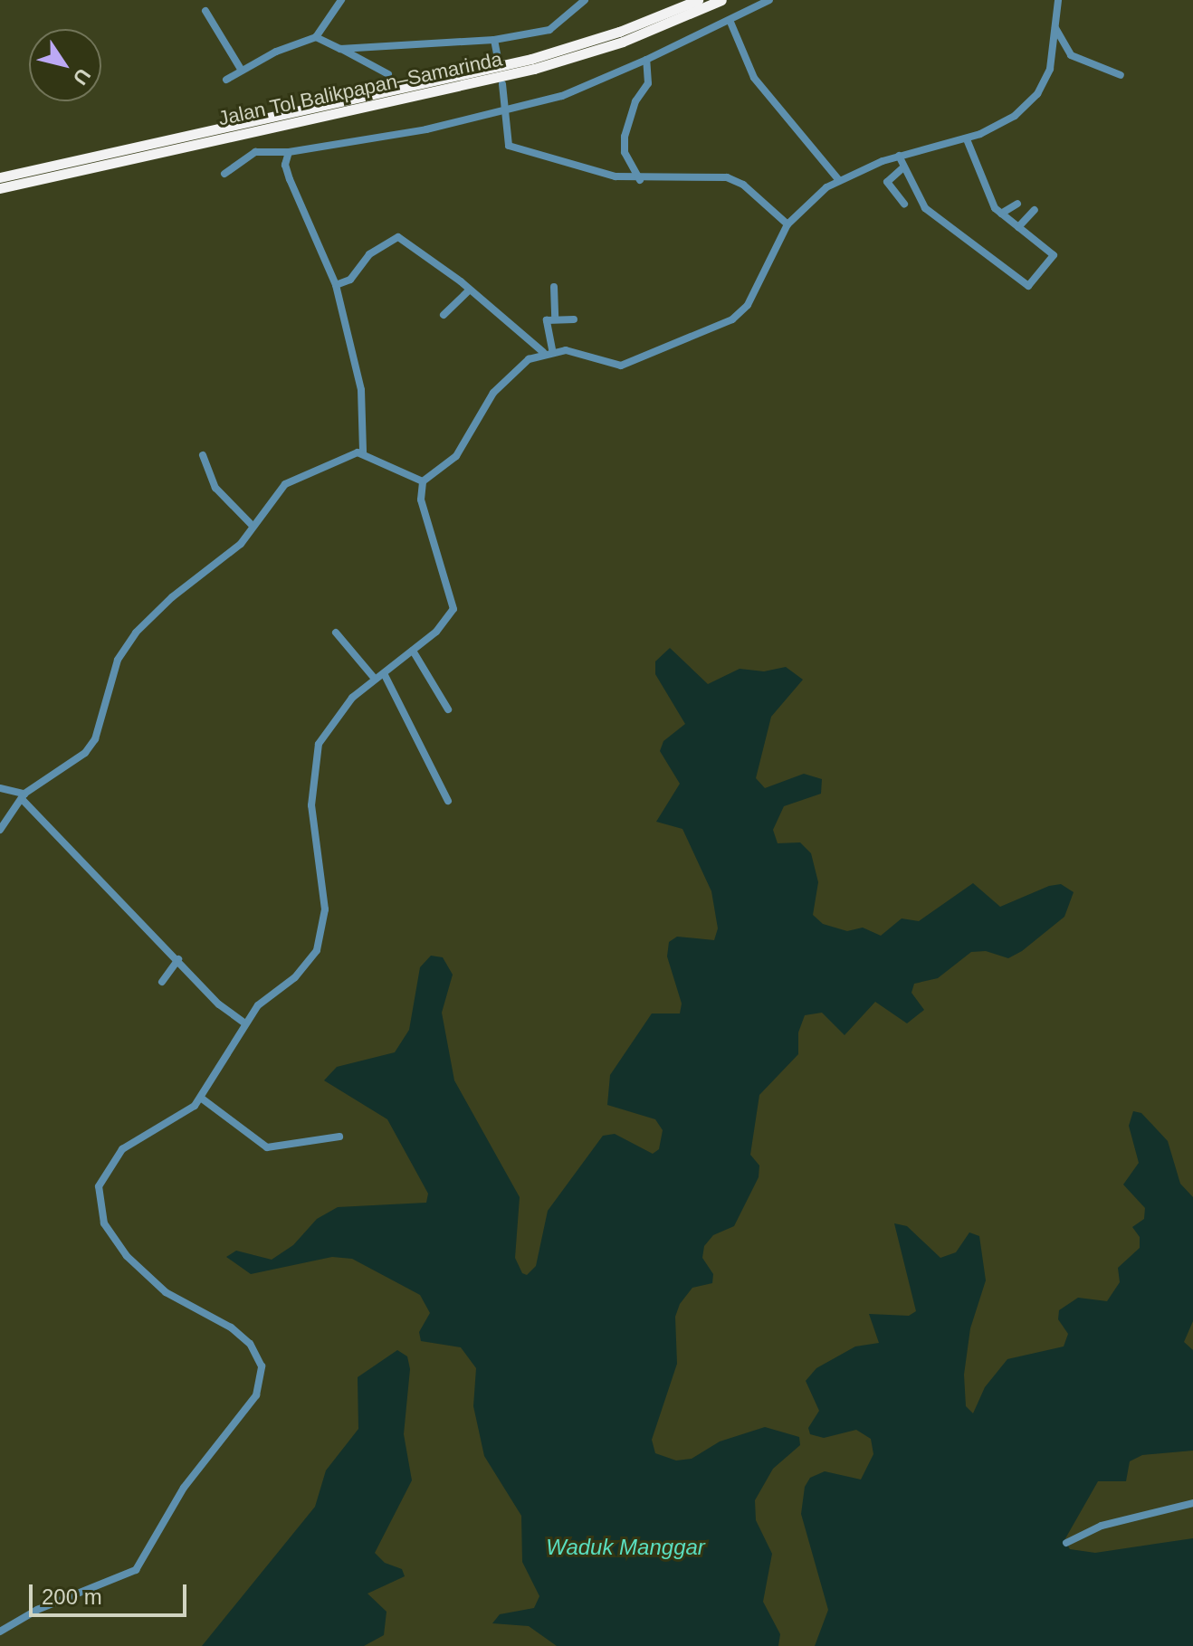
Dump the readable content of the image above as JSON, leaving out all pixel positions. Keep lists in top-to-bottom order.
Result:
{
  "streets": {
    "highway": ["Jalan Tol Balikpapan–Samarinda"]
  },
  "water": ["Waduk Manggar"],
  "scale_bar": "200 m",
  "north": "bottom right"
}
